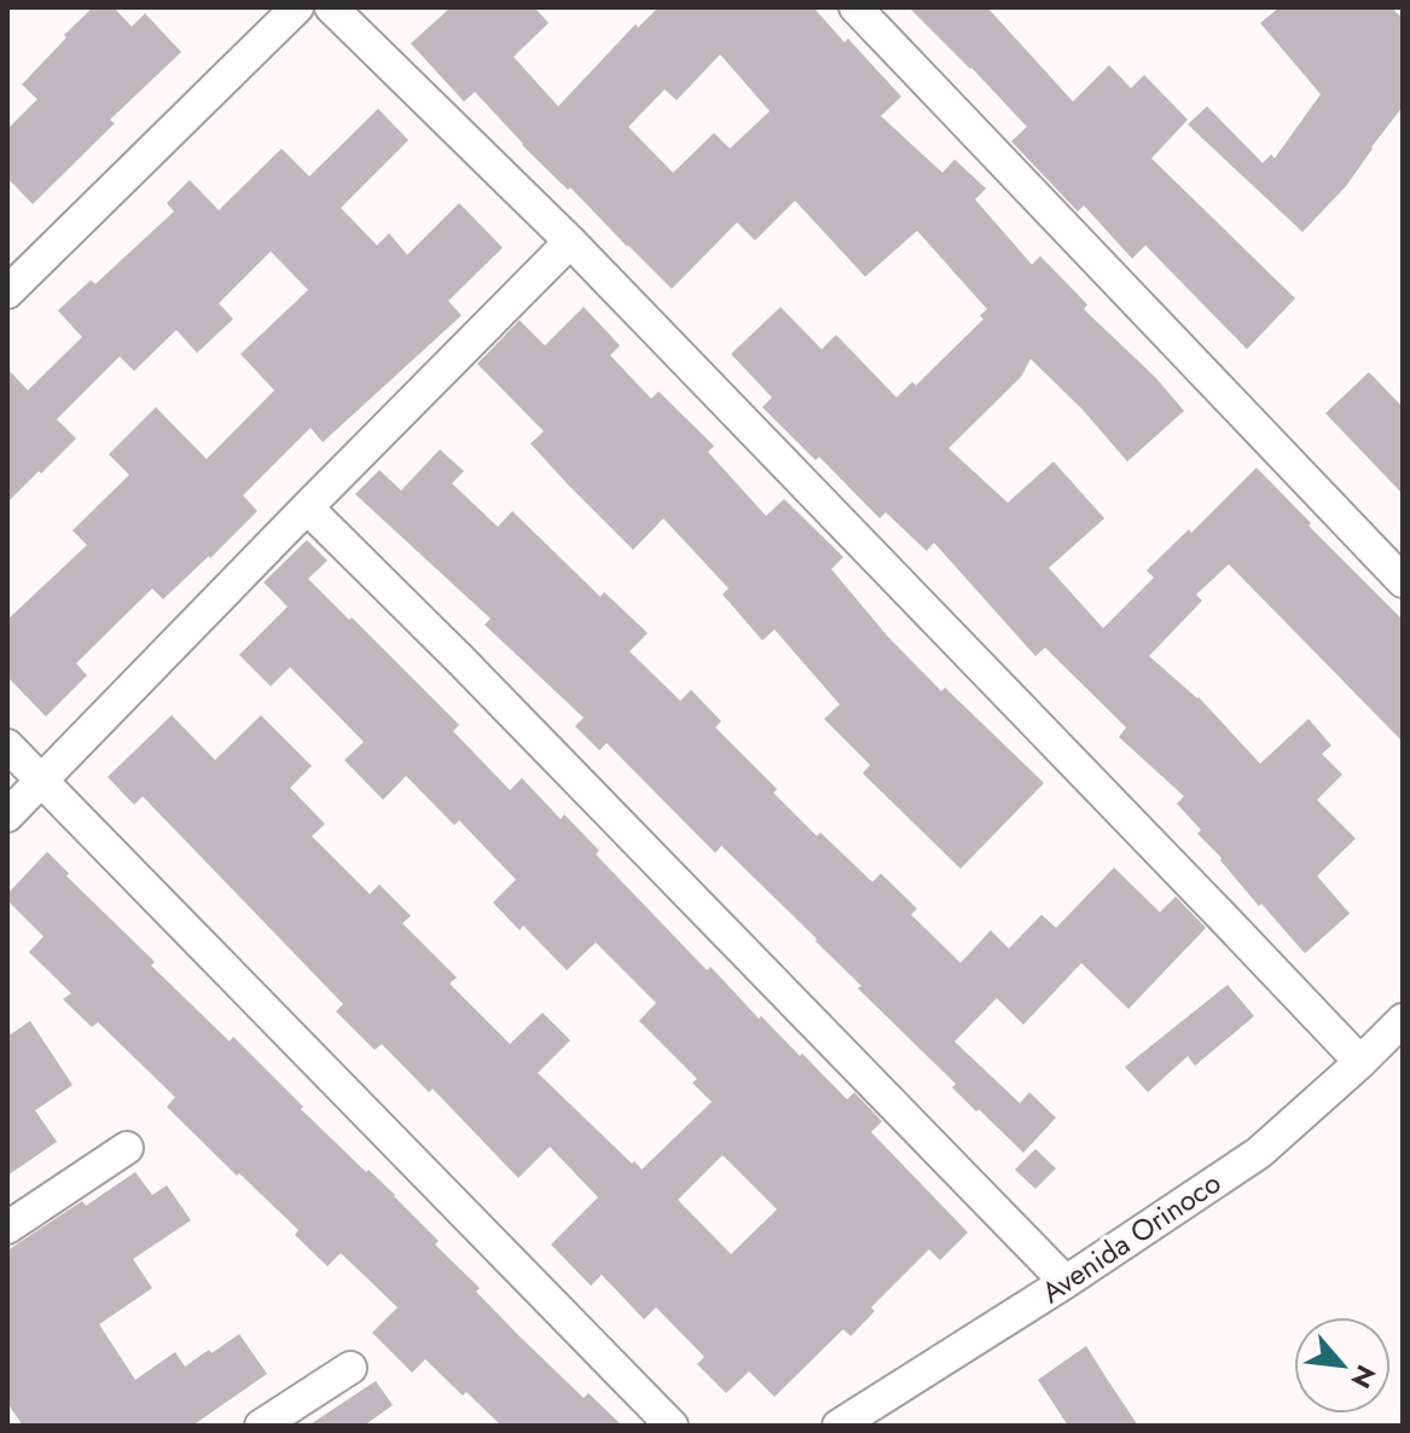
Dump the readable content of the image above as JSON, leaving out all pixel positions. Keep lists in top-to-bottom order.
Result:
{
  "streets": {
    "street": ["Avenida Orinoco"]
  },
  "north": "bottom right"
}
